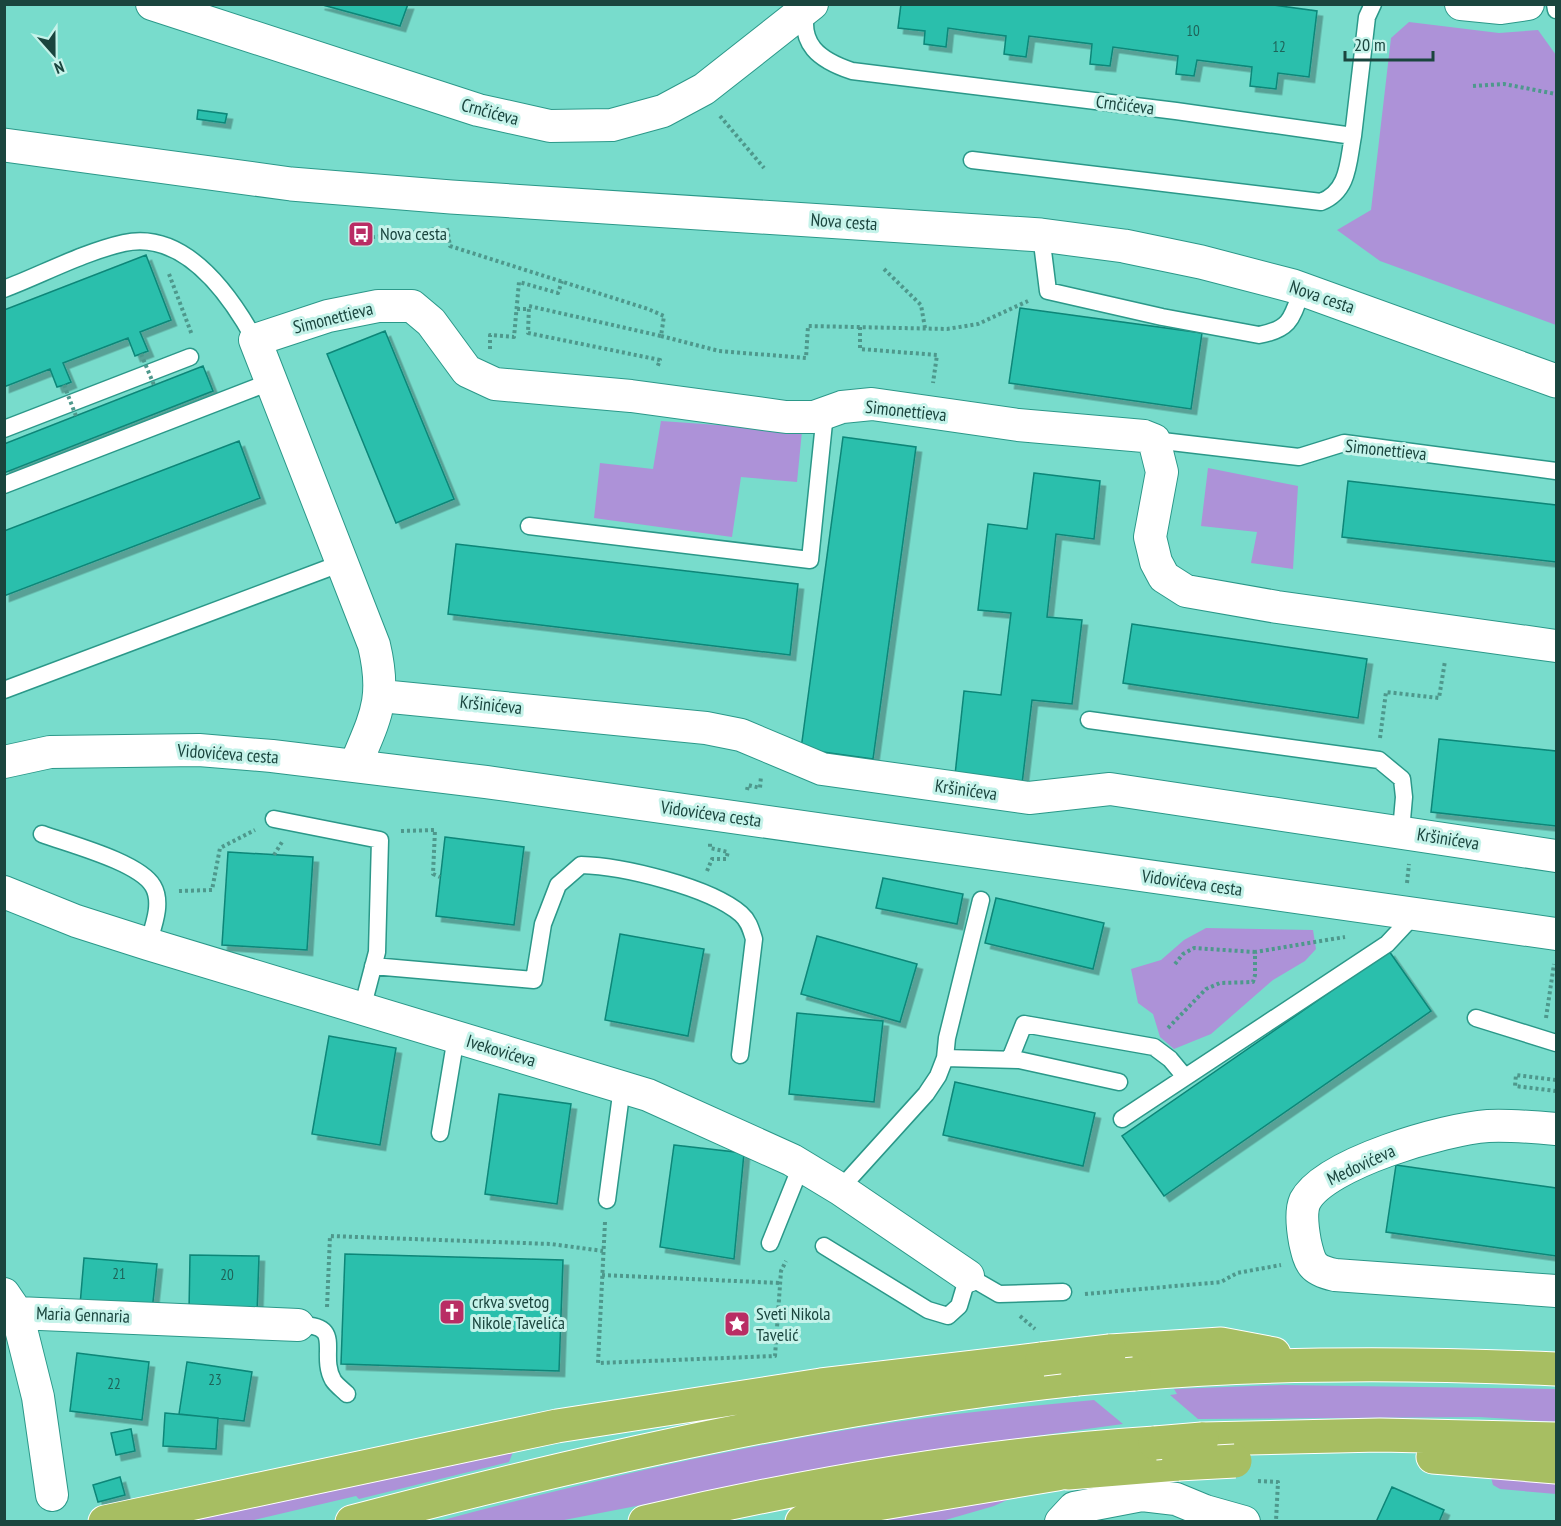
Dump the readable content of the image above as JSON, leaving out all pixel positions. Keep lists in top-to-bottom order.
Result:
{
  "streets": {
    "street": [
      "Crnčićeva",
      "Nova cesta",
      "Simonettieva",
      "Kršinićeva",
      "Vidovićeva cesta",
      "Ivekovićeva",
      "Medovićeva",
      "Maria Gennaria"
    ]
  },
  "places": {
    "bus stop": ["Nova cesta"],
    "church": ["crkva svetog Nikole Tavelića"],
    "place": ["Sveti Nikola Tavelić"]
  },
  "house_numbers": [
    "10",
    "12",
    "21",
    "20",
    "23",
    "22"
  ],
  "scale_bar": "20 m",
  "north": "bottom"
}
